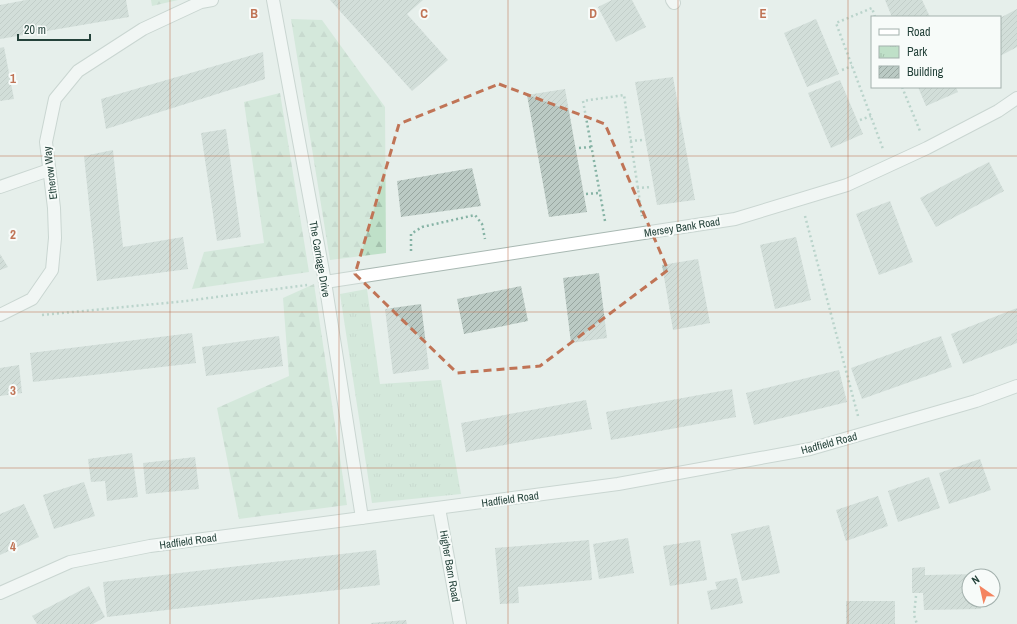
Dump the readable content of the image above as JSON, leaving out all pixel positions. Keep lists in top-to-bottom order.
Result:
{
  "streets": {
    "street": [
      "Etherow Way",
      "Mersey Bank Road",
      "The Carriage Drive",
      "Hadfield Road",
      "Higher Barn Road"
    ]
  },
  "crossings": [
    ["Mersey Bank Road", "The Carriage Drive"],
    ["The Carriage Drive", "Hadfield Road"],
    ["Hadfield Road", "Higher Barn Road"]
  ],
  "legend": ["Road", "Park", "Building"],
  "scale_bar": "20 m",
  "north": "top left",
  "grid": {
    "columns": [
      "B",
      "C",
      "D",
      "E"
    ],
    "rows": [
      "1",
      "2",
      "3",
      "4"
    ]
  }
}
